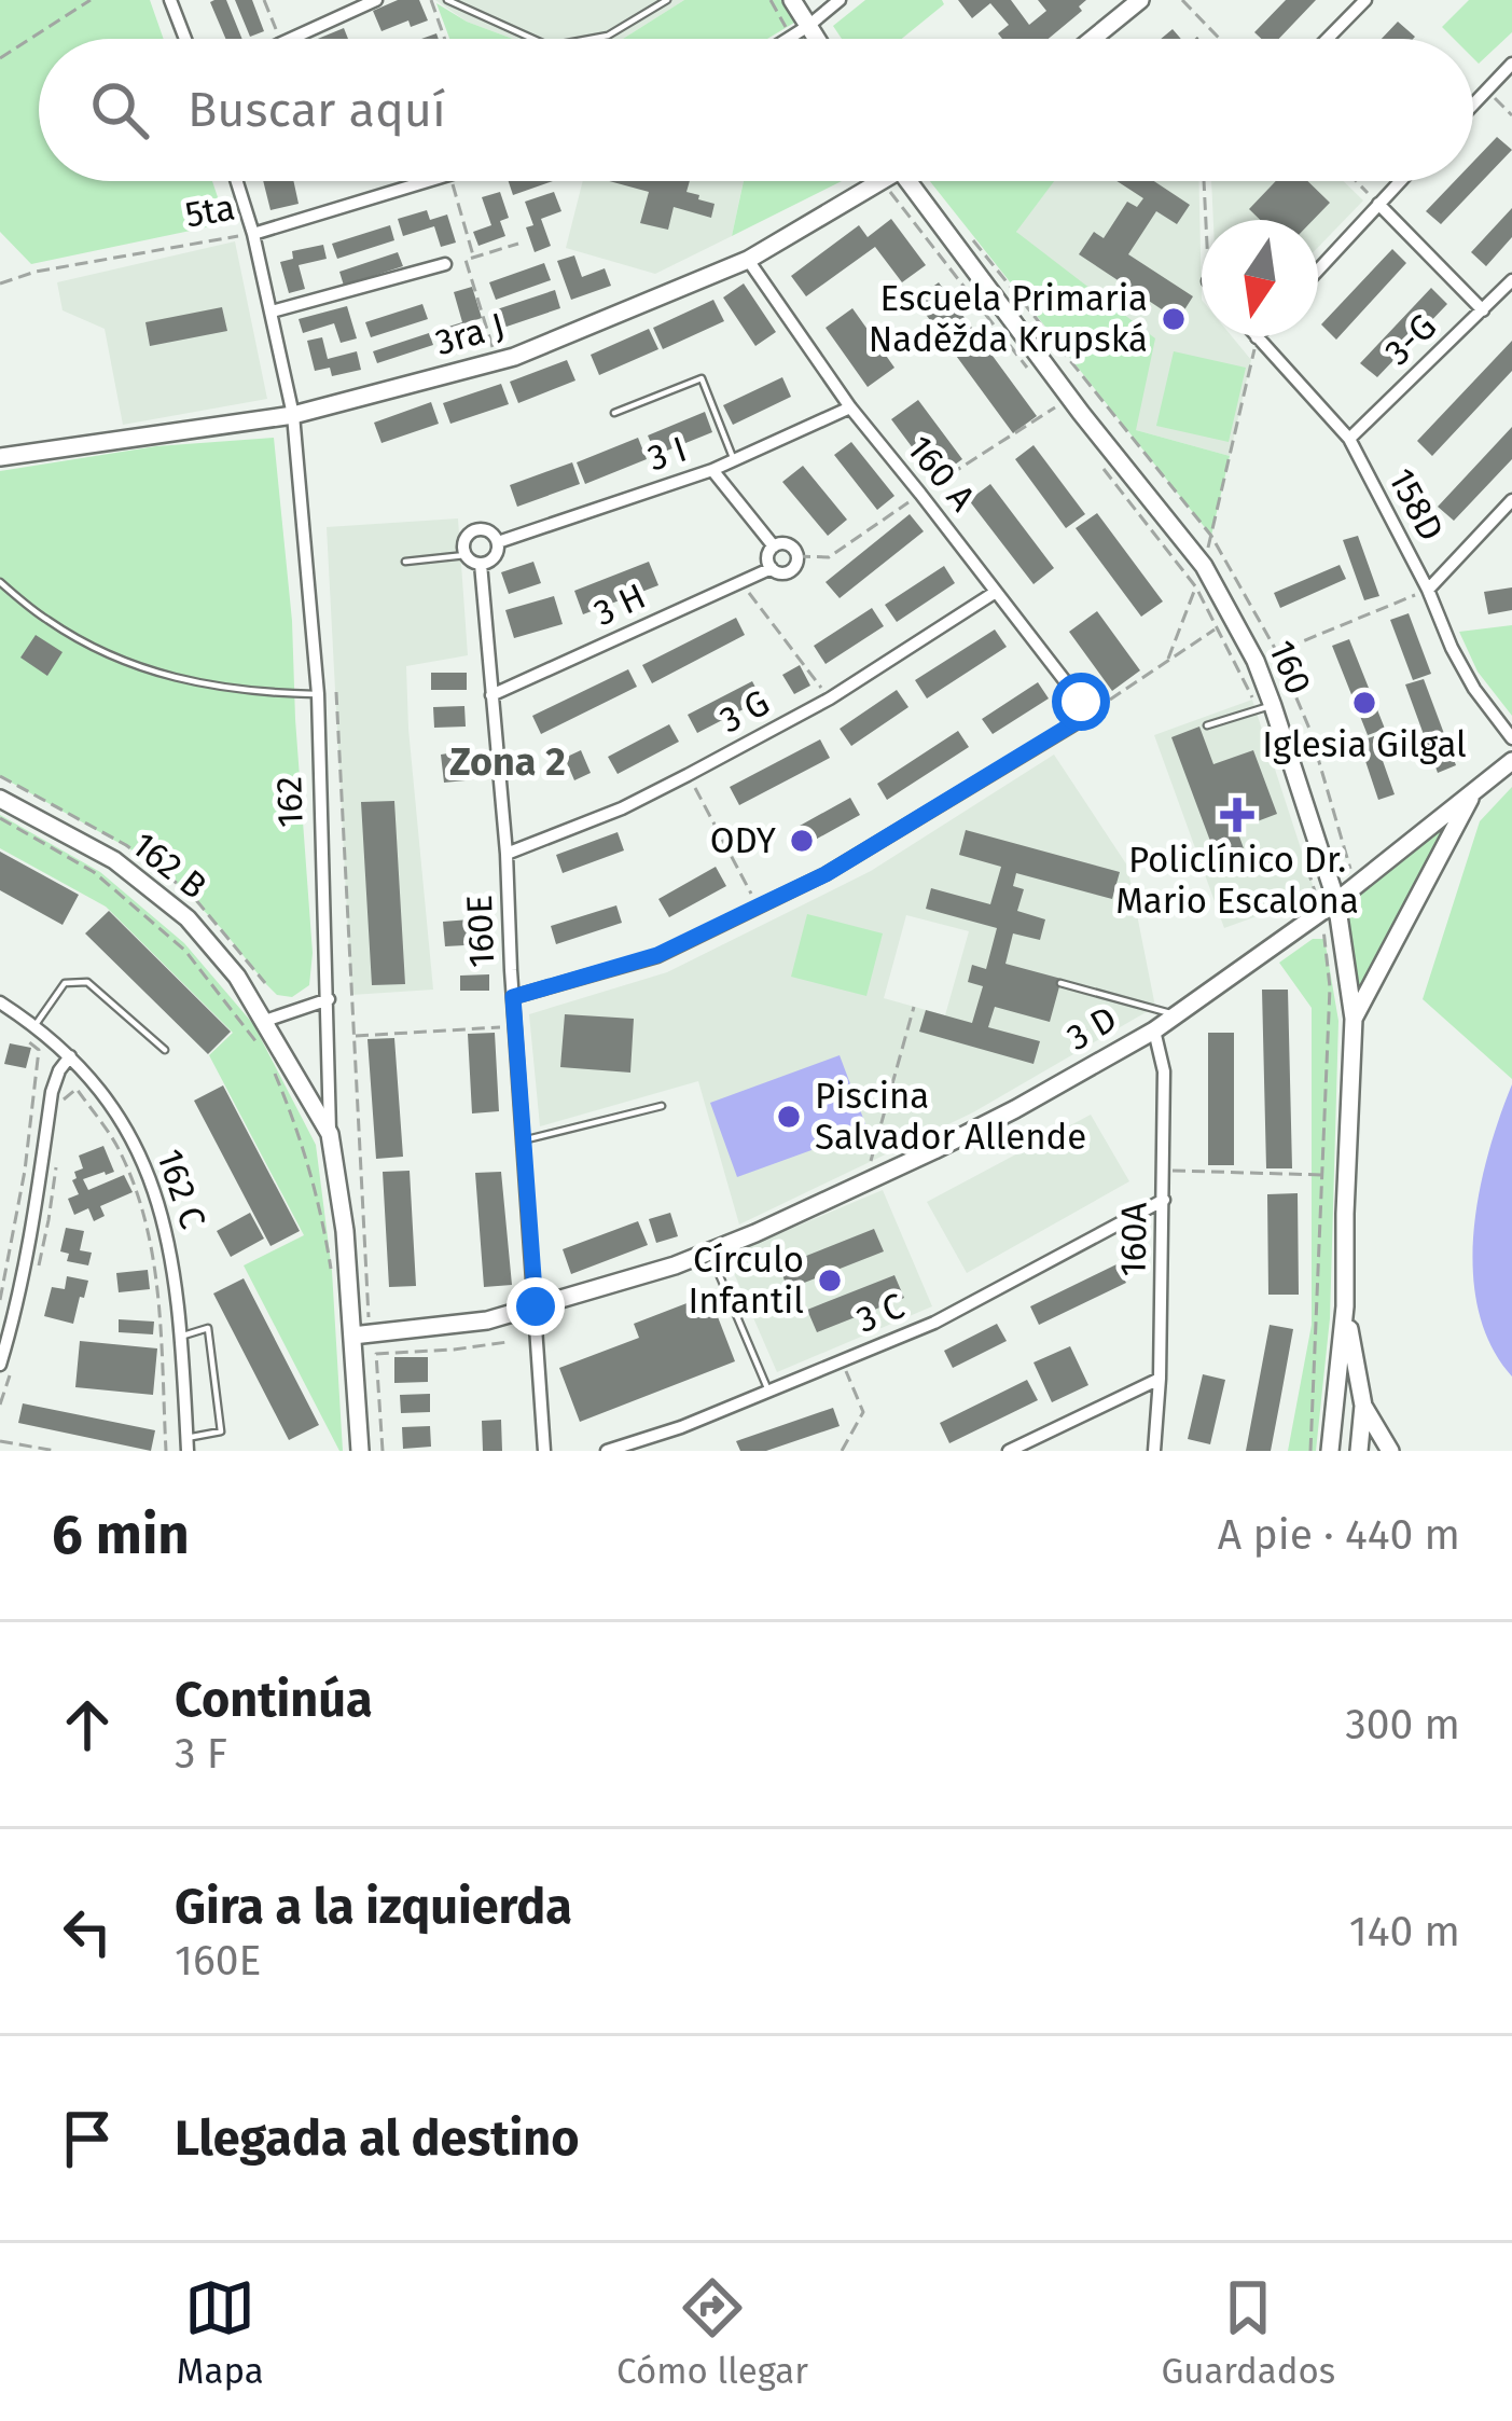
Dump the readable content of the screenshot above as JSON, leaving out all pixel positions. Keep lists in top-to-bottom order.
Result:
{
  "streets": {
    "street": [
      "5ta",
      "3ra J",
      "3-G",
      "3 I",
      "160 A",
      "158D",
      "3 H",
      "160",
      "3 G",
      "162",
      "162 B",
      "160E",
      "3 D",
      "162 C",
      "160A",
      "3 C"
    ]
  },
  "crossings": [
    ["5ta", "162"],
    ["3ra J", "160 A"],
    ["3ra J", "162"],
    ["3-G", "158D"],
    ["3 I", "160 A"],
    ["3 I", "160E"],
    ["160 A", "3 G"],
    ["3 H", "160E"],
    ["160", "3 D"],
    ["3 G", "160E"],
    ["162", "162 B"],
    ["162", "3 D"],
    ["160E", "3 D"],
    ["3 D", "160A"],
    ["160A", "3 C"]
  ],
  "districts": ["Zona 2"],
  "places": {
    "other": [
      "Escuela Primaria Naděžda Krupská",
      "Iglesia Gilgal",
      "ODY",
      "Piscina Salvador Allende",
      "Círculo Infantil"
    ],
    "health": ["Policlínico Dr. Mario Escalona"]
  },
  "north": "bottom",
  "page": {
    "search": "Buscar aquí",
    "heading": ["6 min", "A pie · 440 m"],
    "list": [
      ["Continúa", "3 F", "300 m"],
      ["Gira a la izquierda", "160E", "140 m"],
      "Llegada al destino"
    ],
    "nav": ["Mapa", "Cómo llegar", "Guardados"]
  }
}
